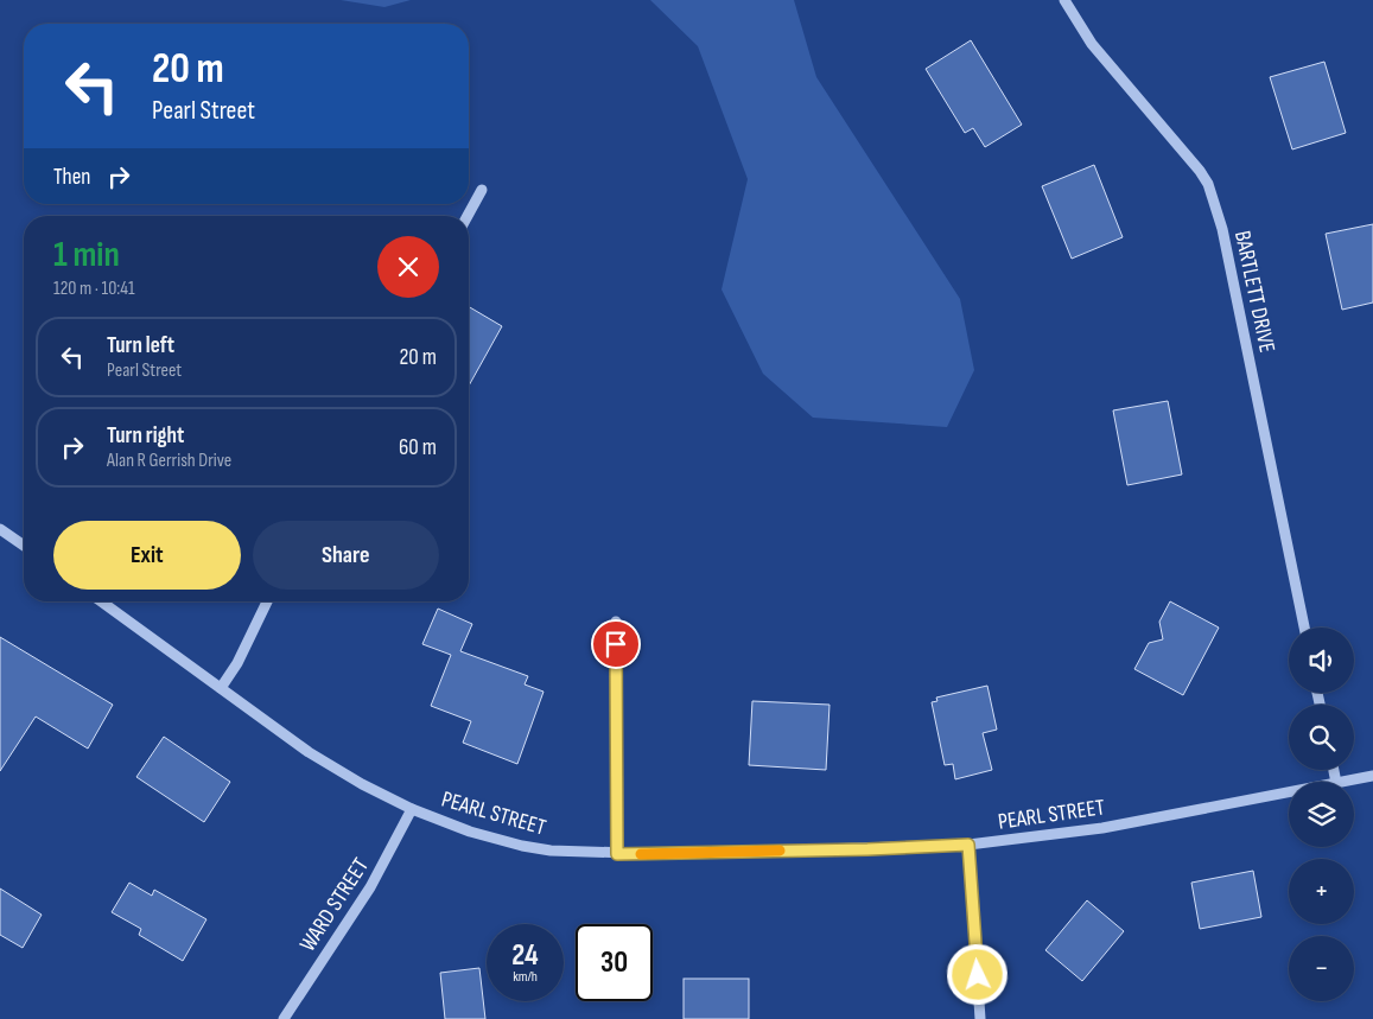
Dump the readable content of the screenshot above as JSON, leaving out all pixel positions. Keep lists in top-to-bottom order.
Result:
{
  "streets": {
    "street": ["BARTLETT DRIVE", "PEARL STREET", "WARD STREET"]
  },
  "crossings": [
    ["PEARL STREET", "WARD STREET"]
  ],
  "page": {
    "turn": ["20 m", "Pearl Street"],
    "then": "Then",
    "heading": ["1 min", "120 m · 10:41"],
    "list": [
      {
        "name": "Turn left",
        "note": "Pearl Street",
        "value": "20 m"
      },
      {
        "name": "Turn right",
        "note": "Alan R Gerrish Drive",
        "value": "60 m"
      }
    ],
    "buttons": ["Exit", "Share"],
    "map_buttons": ["+", "−"],
    "speed": "24 km/h",
    "limit": "30"
  }
}
